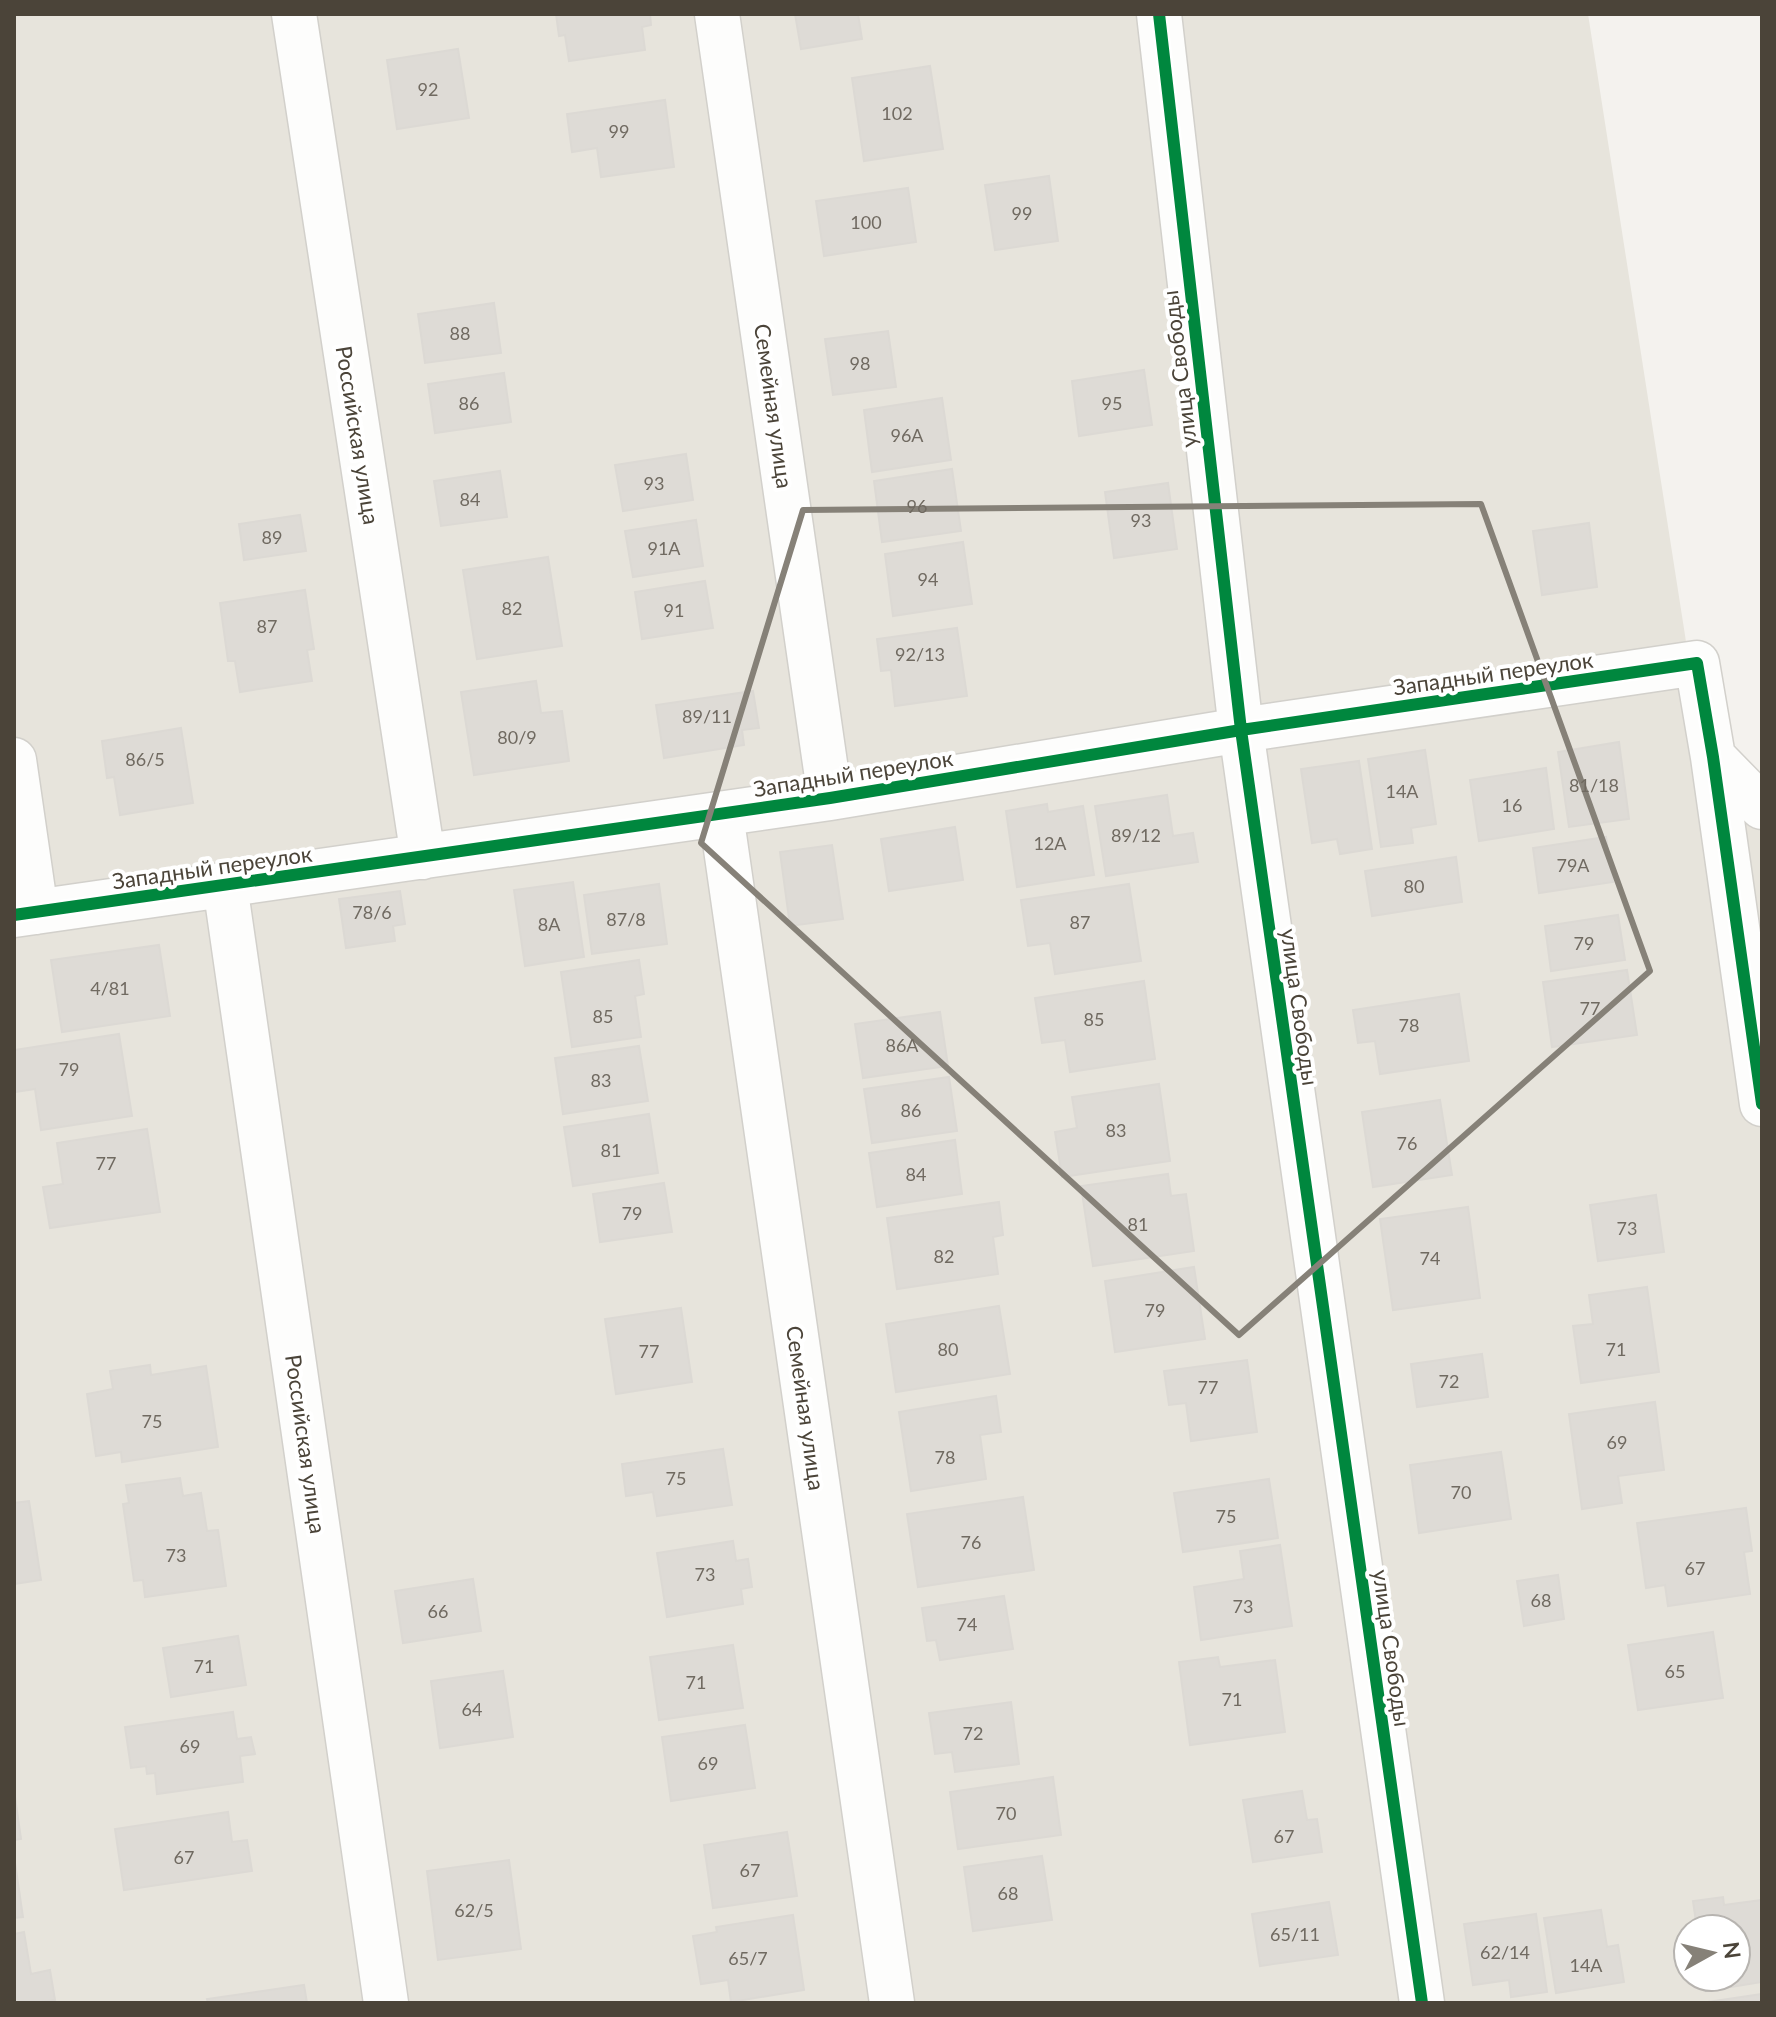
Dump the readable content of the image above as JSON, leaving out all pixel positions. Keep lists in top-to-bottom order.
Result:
{
  "streets": {
    "street": [
      "улица Свободы",
      "Семейная улица",
      "Российская улица",
      "Западный переулок"
    ]
  },
  "crossings": [
    ["улица Свободы", "Западный переулок"],
    ["Семейная улица", "Западный переулок"],
    ["Российская улица", "Западный переулок"]
  ],
  "house_numbers": [
    "92",
    "102",
    "99",
    "99",
    "100",
    "88",
    "98",
    "86",
    "95",
    "96А",
    "93",
    "84",
    "96",
    "93",
    "89",
    "91А",
    "94",
    "82",
    "91",
    "87",
    "92/13",
    "89/11",
    "80/9",
    "86/5",
    "81/18",
    "14А",
    "16",
    "89/12",
    "12А",
    "79А",
    "80",
    "78/6",
    "87/8",
    "87",
    "8А",
    "79",
    "4/81",
    "77",
    "85",
    "85",
    "78",
    "86А",
    "79",
    "83",
    "86",
    "83",
    "76",
    "81",
    "77",
    "84",
    "79",
    "81",
    "73",
    "82",
    "74",
    "79",
    "80",
    "71",
    "77",
    "72",
    "77",
    "75",
    "69",
    "78",
    "75",
    "70",
    "75",
    "76",
    "73",
    "67",
    "73",
    "68",
    "73",
    "66",
    "74",
    "71",
    "65",
    "71",
    "71",
    "64",
    "72",
    "69",
    "69",
    "70",
    "67",
    "67",
    "67",
    "68",
    "62/5",
    "65/11",
    "62/14",
    "65/7",
    "14А"
  ],
  "north": "right"
}
